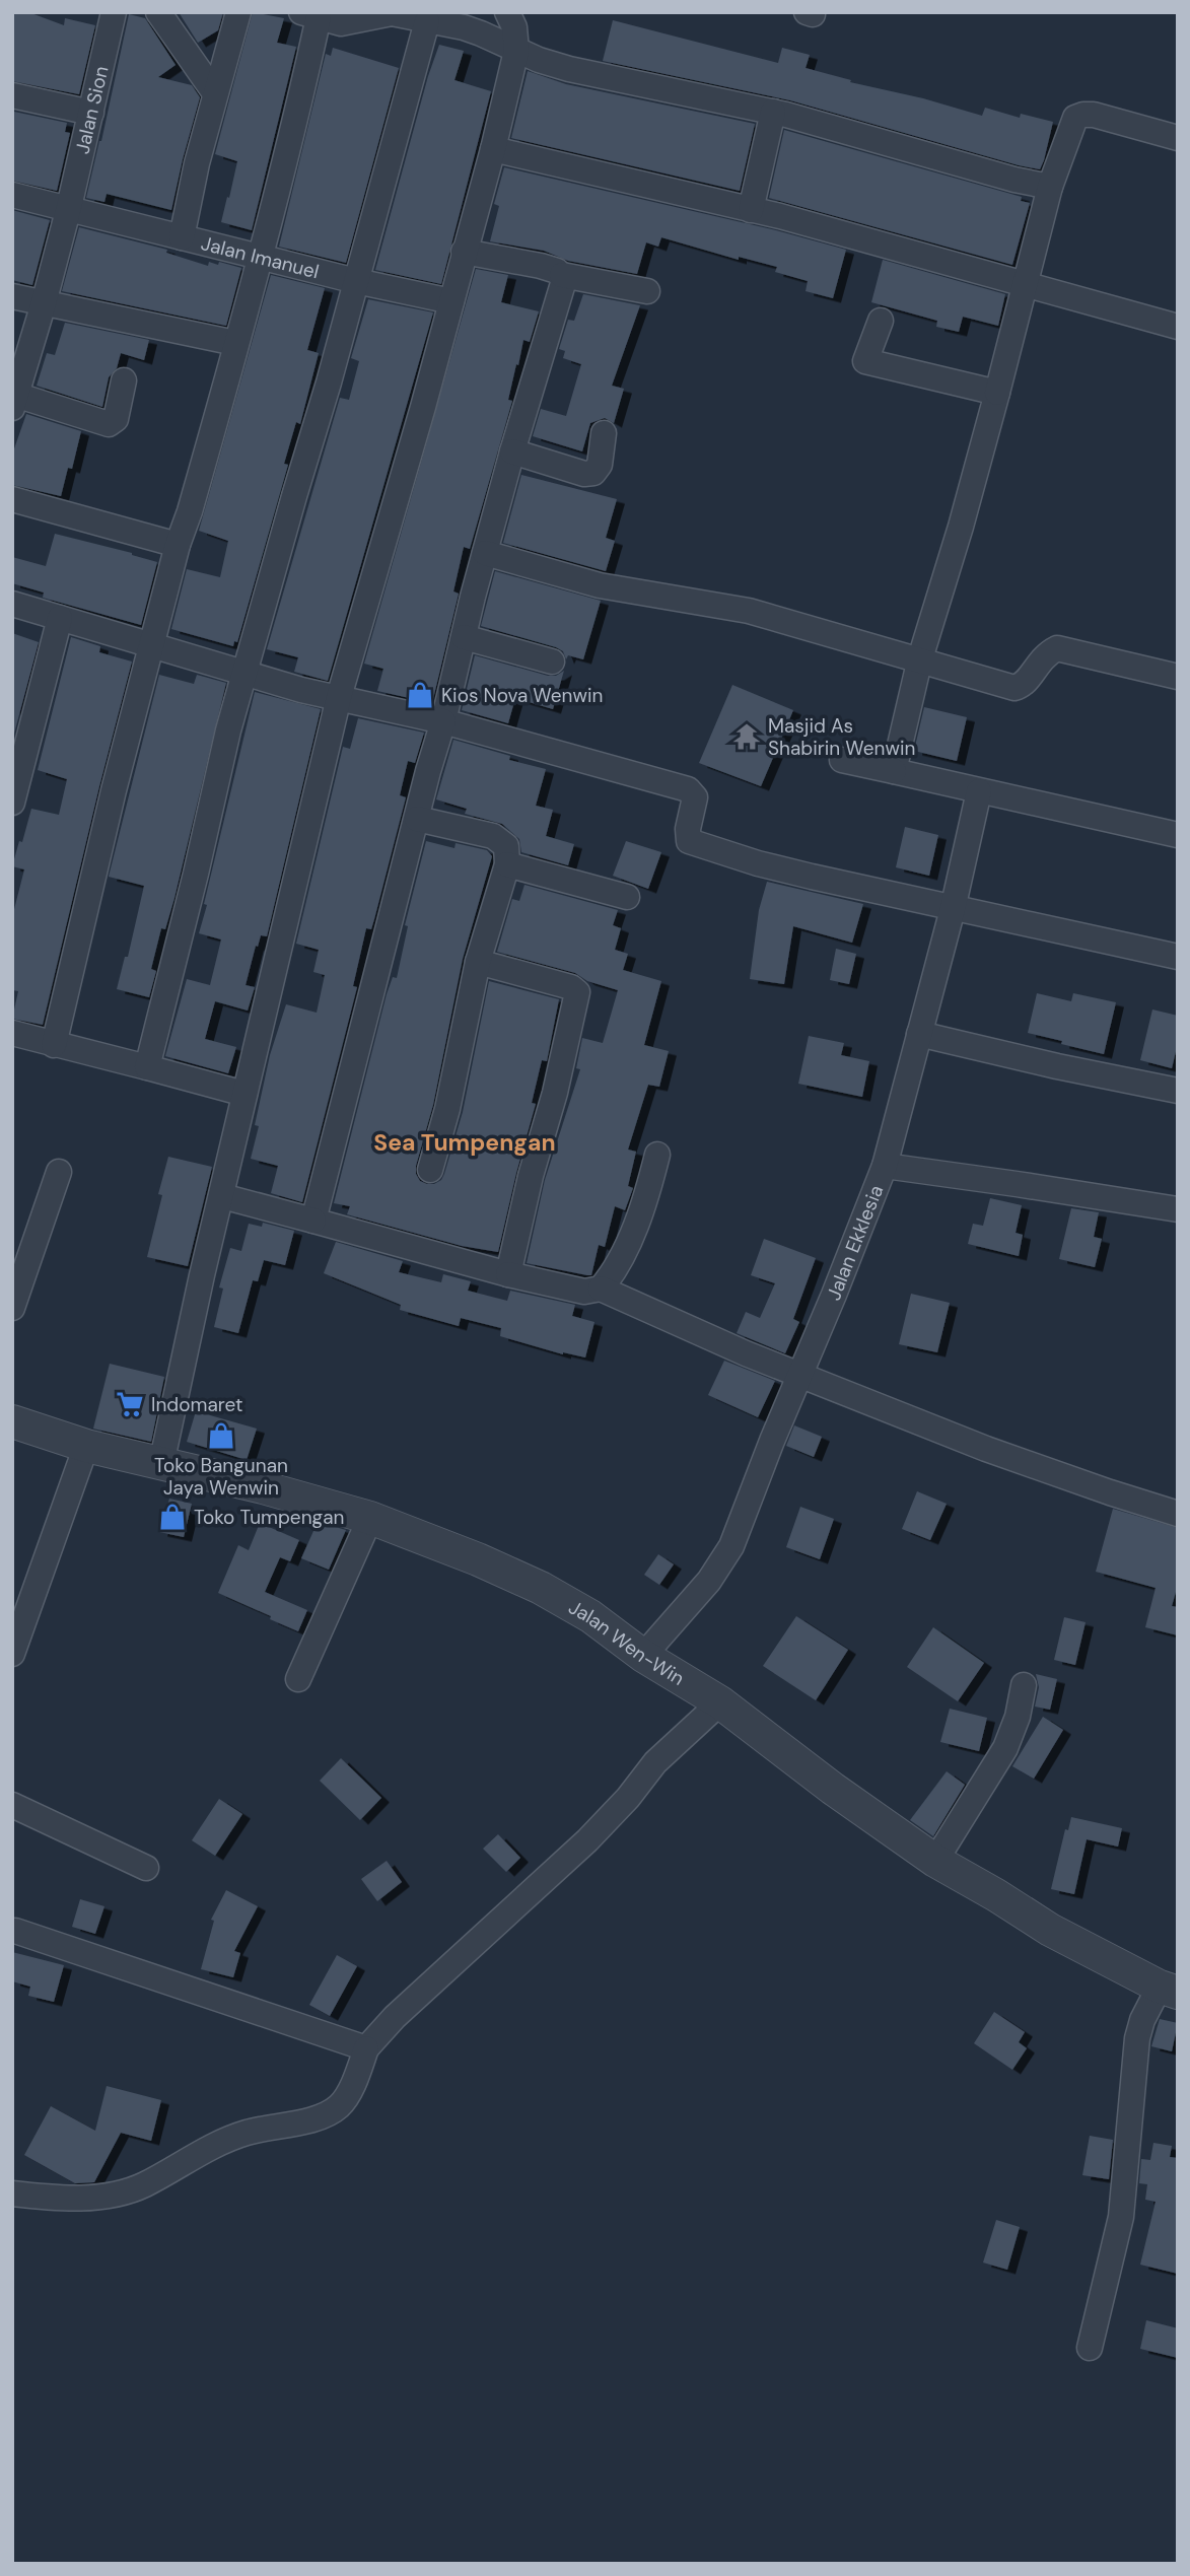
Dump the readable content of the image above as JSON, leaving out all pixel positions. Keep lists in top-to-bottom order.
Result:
{
  "streets": {
    "street": [
      "Jalan Sion",
      "Jalan Imanuel",
      "Jalan Ekklesia",
      "Jalan Wen-Win"
    ]
  },
  "crossings": [
    ["Jalan Sion", "Jalan Imanuel"],
    ["Jalan Ekklesia", "Jalan Wen-Win"]
  ],
  "districts": ["Sea Tumpengan"],
  "places": {
    "shop": ["Kios Nova Wenwin", "Toko Bangunan Jaya Wenwin", "Toko Tumpengan"],
    "temple": ["Masjid As Shabirin Wenwin"],
    "supermarket": ["Indomaret"]
  }
}
